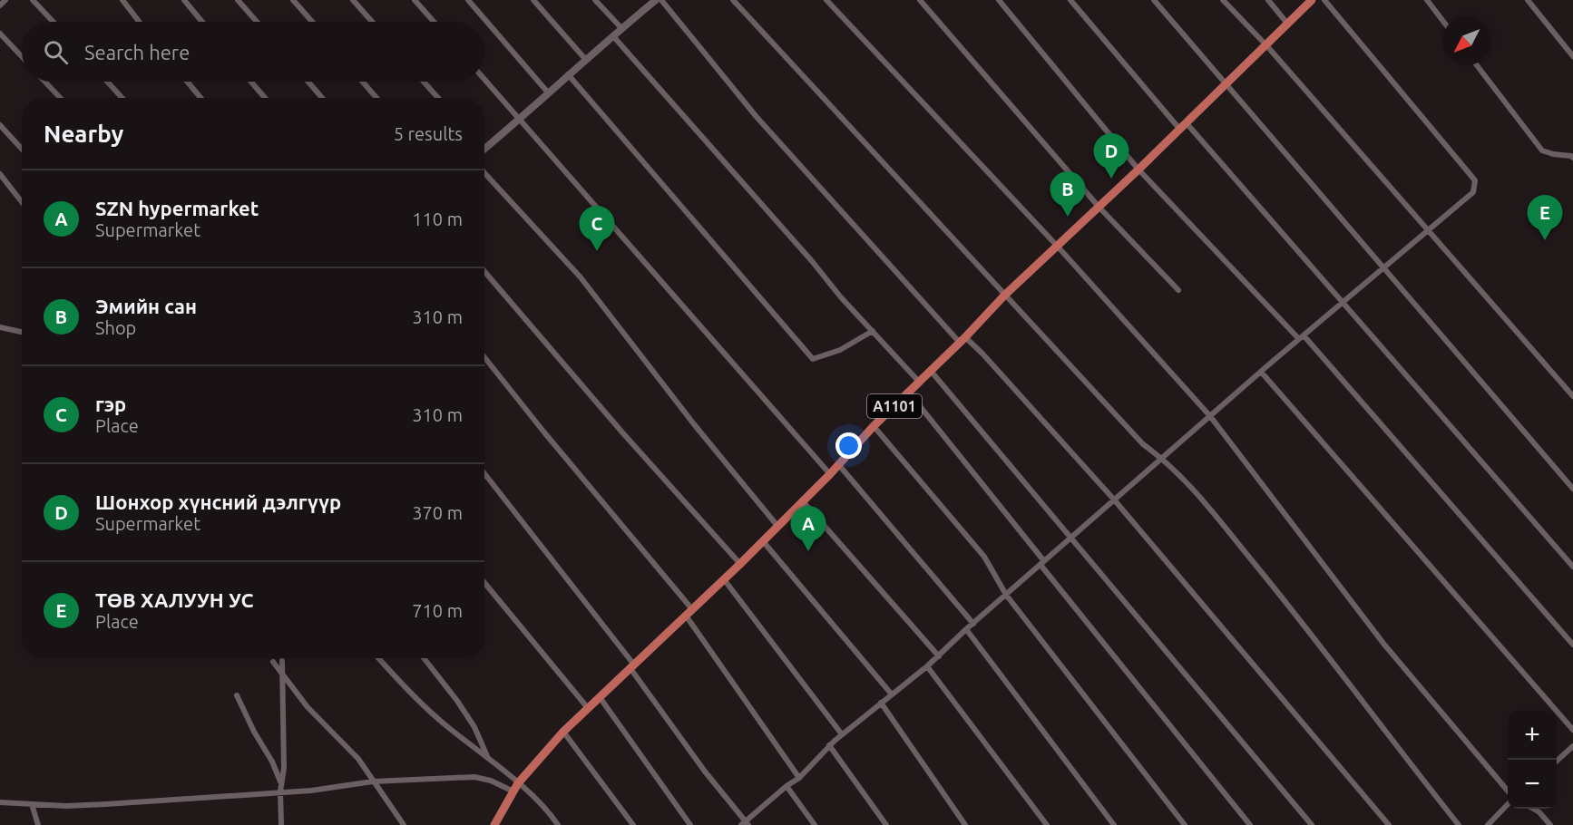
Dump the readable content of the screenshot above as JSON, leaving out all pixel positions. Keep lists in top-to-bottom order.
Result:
{
  "streets": {
    "main road": ["A1101"]
  },
  "north": "bottom left",
  "page": {
    "search": "Search here",
    "heading": ["Nearby", "5 results"],
    "pins": [
      "D",
      "B",
      "E",
      "C",
      "A"
    ],
    "list": [
      {
        "mark": "A",
        "name": "SZN hypermarket",
        "note": "Supermarket",
        "value": "110 m"
      },
      {
        "mark": "B",
        "name": "Эмийн сан",
        "note": "Shop",
        "value": "310 m"
      },
      {
        "mark": "C",
        "name": "гэр",
        "note": "Place",
        "value": "310 m"
      },
      {
        "mark": "D",
        "name": "Шонхор хүнсний дэлгүүр",
        "note": "Supermarket",
        "value": "370 m"
      },
      {
        "mark": "E",
        "name": "ТӨВ ХАЛУУН УС",
        "note": "Place",
        "value": "710 m"
      }
    ],
    "map_buttons": ["+", "−"]
  }
}
